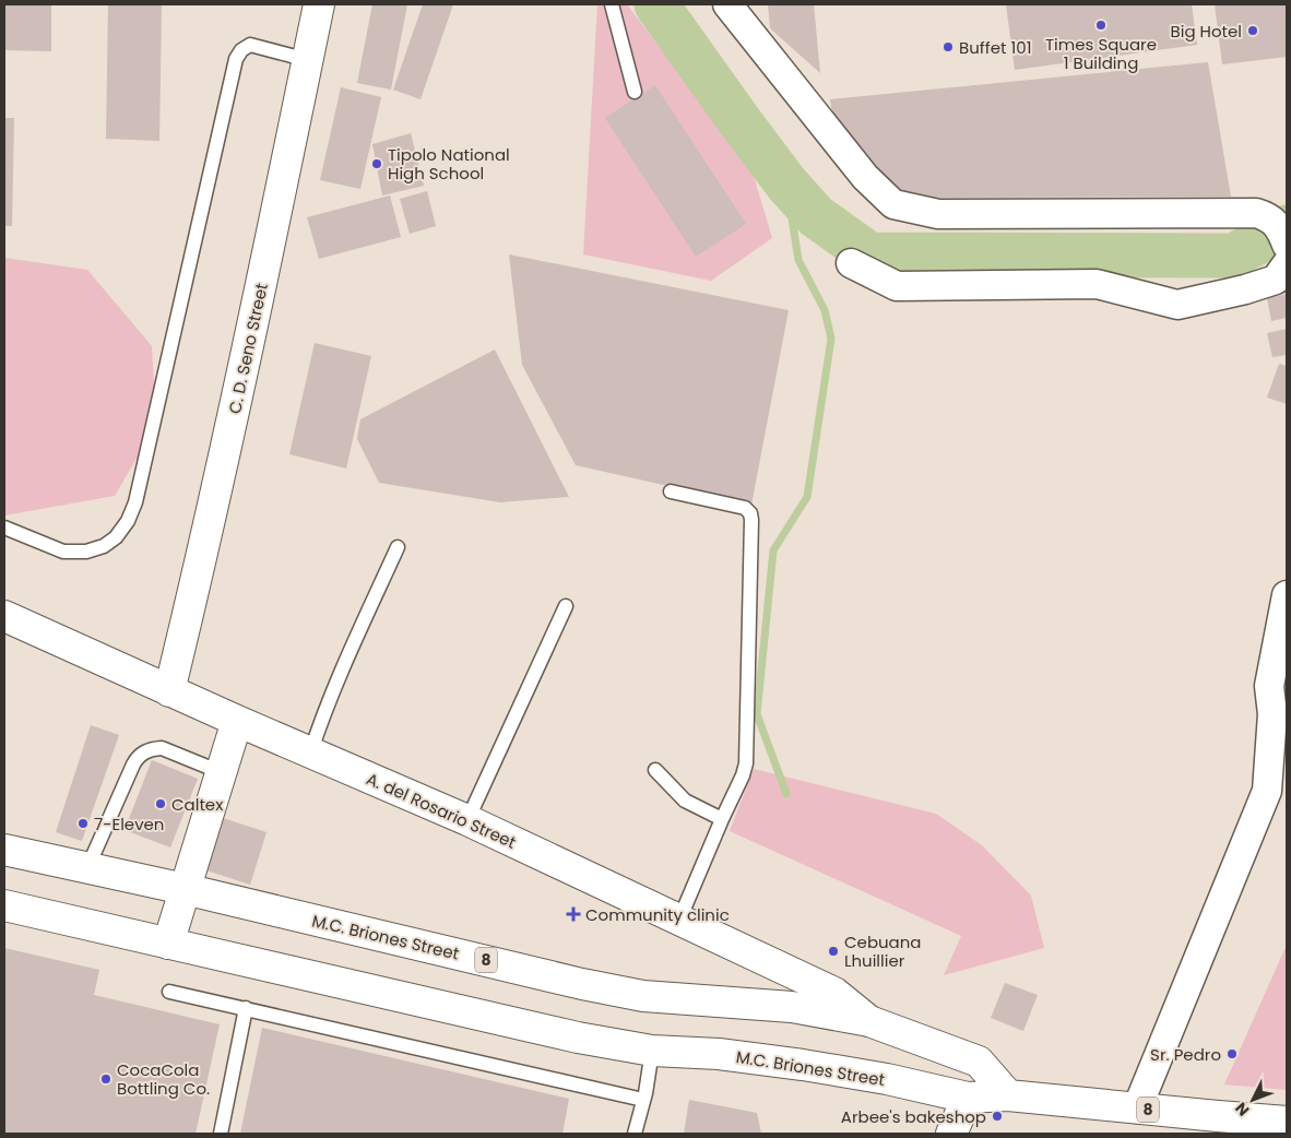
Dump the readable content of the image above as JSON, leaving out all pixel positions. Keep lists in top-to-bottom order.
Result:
{
  "streets": {
    "main road": [
      "C. D. Seno Street",
      "A. del Rosario Street",
      "M.C. Briones Street",
      "8"
    ]
  },
  "crossings": [
    ["C. D. Seno Street", "A. del Rosario Street"],
    ["A. del Rosario Street", "M.C. Briones Street"]
  ],
  "places": {
    "other": [
      "Times Square 1 Building",
      "Big Hotel",
      "Buffet 101",
      "Tipolo National High School",
      "Caltex",
      "7-Eleven",
      "Cebuana Lhuillier",
      "Sr. Pedro",
      "CocaCola Bottling Co.",
      "Arbee's bakeshop"
    ],
    "health": ["Community clinic"]
  },
  "north": "bottom left"
}
